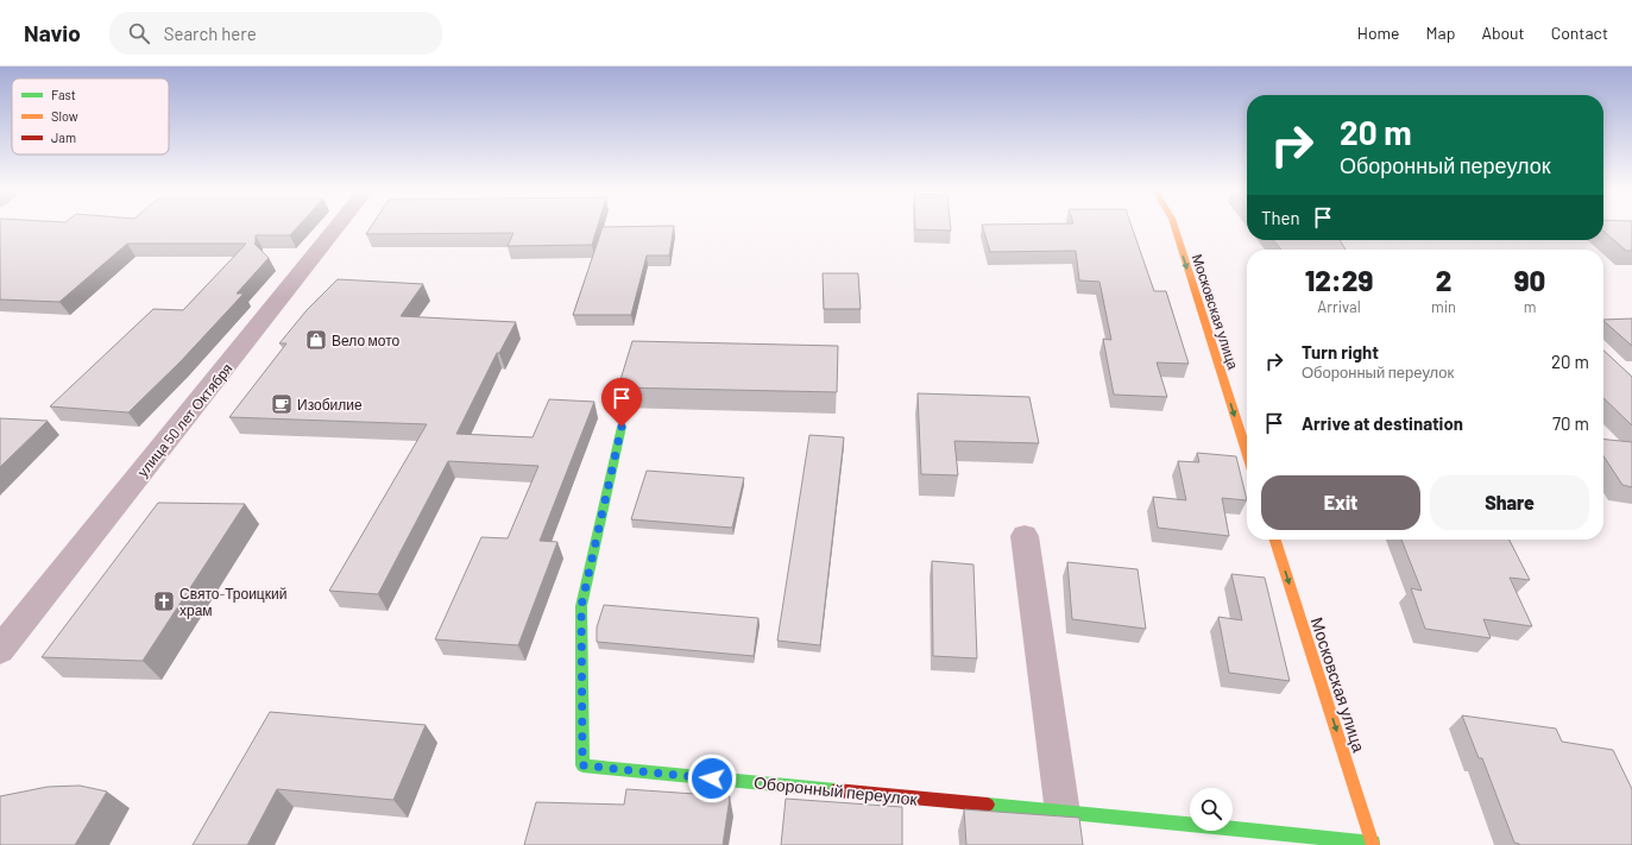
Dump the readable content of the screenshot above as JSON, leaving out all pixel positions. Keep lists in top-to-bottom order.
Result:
{
  "streets": {
    "street": ["Московская улица", "улица 50 лет Октября", "Оборонный переулок"]
  },
  "crossings": [
    ["Московская улица", "Оборонный переулок"]
  ],
  "one_way": ["Московская улица"],
  "places": {
    "shop": ["Вело мото"],
    "cafe": ["Изобилие"],
    "church": ["Свято-Троицкий храм"]
  },
  "legend": ["Fast", "Slow", "Jam"],
  "page": {
    "header": "Navio",
    "search": "Search here",
    "nav": [
      "Home",
      "Map",
      "About",
      "Contact"
    ],
    "turn": ["20 m", "Оборонный переулок"],
    "then": "Then",
    "eta": [
      "12:29",
      "Arrival",
      "2",
      "min",
      "90",
      "m"
    ],
    "list": [
      {
        "name": "Turn right",
        "note": "Оборонный переулок",
        "value": "20 m"
      },
      {
        "name": "Arrive at destination",
        "value": "70 m"
      }
    ],
    "buttons": ["Exit", "Share"]
  }
}
